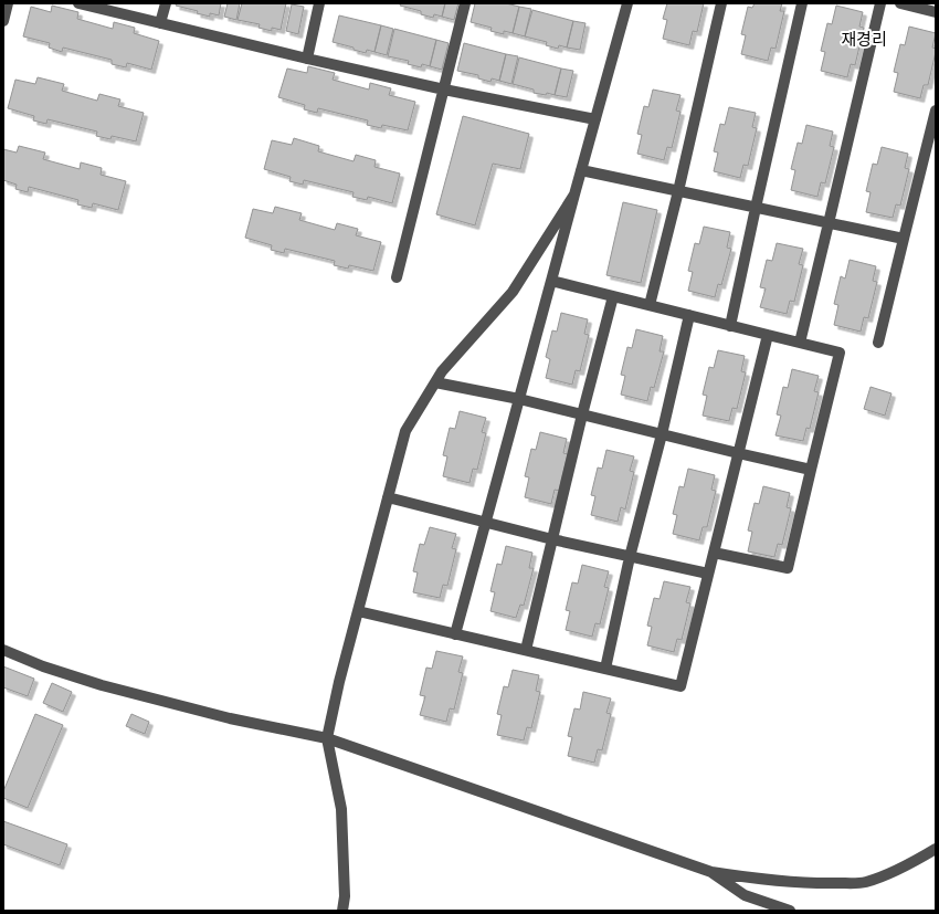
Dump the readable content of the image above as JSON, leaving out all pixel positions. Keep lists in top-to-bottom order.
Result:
{
  "districts": ["재경리"]
}
